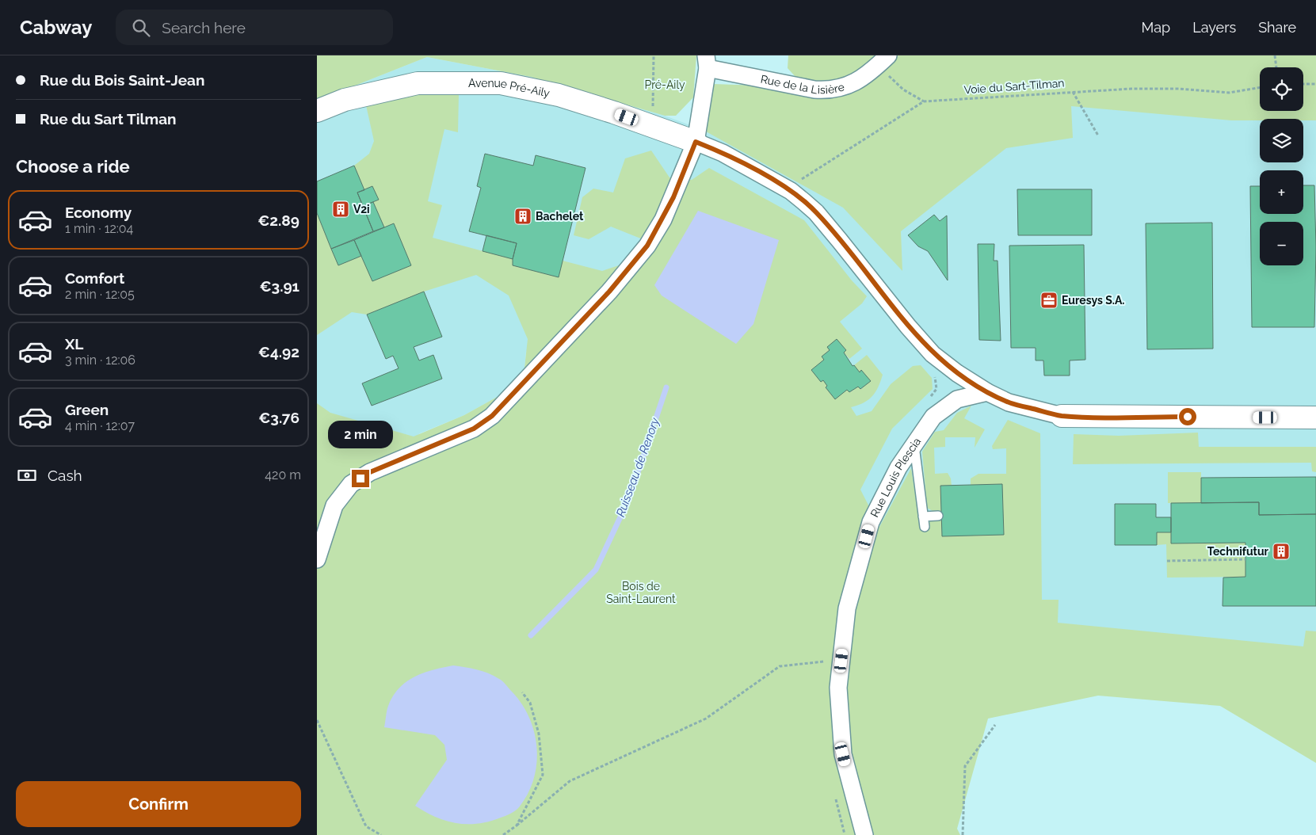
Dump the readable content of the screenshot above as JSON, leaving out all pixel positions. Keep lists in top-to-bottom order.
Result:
{
  "streets": {
    "street": ["Rue de la Lisière", "Avenue Pré-Aily", "Rue Louis Plescia"],
    "path": ["Voie du Sart-Tilman"]
  },
  "water": ["Ruisseau de Renory"],
  "parks": ["Pré-Aily", "Bois de Saint-Laurent"],
  "places": {
    "building": ["V2i", "Bachelet", "Technifutur"],
    "office": ["Euresys S.A."]
  },
  "page": {
    "header": "Cabway",
    "search": "Search here",
    "nav": ["Map", "Layers", "Share"],
    "banner": ["Rue du Bois Saint-Jean", "Rue du Sart Tilman"],
    "map_buttons": ["+", "−"],
    "heading": "Choose a ride",
    "list": [
      {
        "name": "Economy",
        "note": "1 min · 12:04",
        "value": "€2.89"
      },
      {
        "name": "Comfort",
        "note": "2 min · 12:05",
        "value": "€3.91"
      },
      {
        "name": "XL",
        "note": "3 min · 12:06",
        "value": "€4.92"
      },
      {
        "name": "Green",
        "note": "4 min · 12:07",
        "value": "€3.76"
      }
    ],
    "bubble": "2 min",
    "pay": ["Cash", "420 m"],
    "buttons": "Confirm"
  }
}
